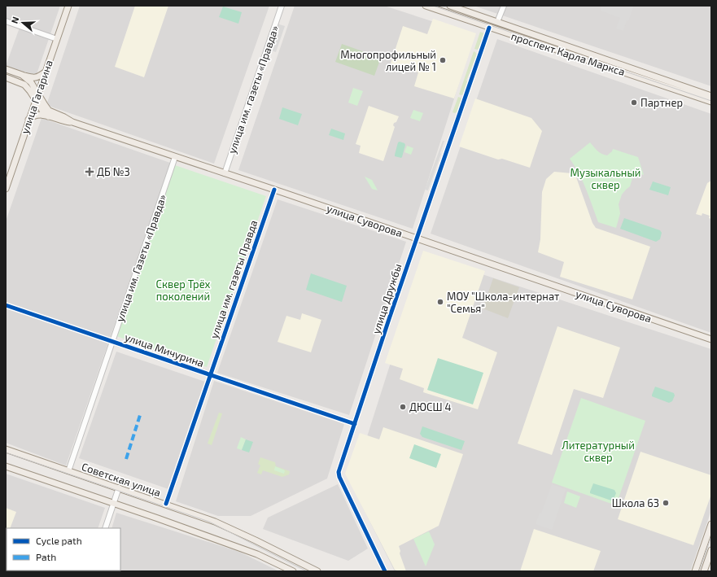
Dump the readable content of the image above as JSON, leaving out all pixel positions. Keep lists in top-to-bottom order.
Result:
{
  "streets": {
    "main road": [
      "проспект Карла Маркса",
      "улица Гагарина",
      "улица Суворова",
      "улица Дружбы",
      "Советская улица"
    ],
    "street": [
      "улица им. газеты «Правда»",
      "улица им. Газеты «Правда»",
      "улица им. газеты Правда",
      "улица Мичурина"
    ]
  },
  "crossings": [
    ["проспект Карла Маркса", "улица Дружбы"],
    ["улица им. газеты «Правда»", "улица Суворова"],
    ["улица Гагарина", "улица Суворова"],
    ["улица Суворова", "улица им. Газеты «Правда»"],
    ["улица Суворова", "улица им. газеты Правда"],
    ["улица Суворова", "улица Дружбы"],
    ["улица им. Газеты «Правда»", "улица Мичурина"],
    ["улица им. Газеты «Правда»", "Советская улица"],
    ["улица им. газеты Правда", "улица Мичурина"],
    ["улица Дружбы", "улица Мичурина"]
  ],
  "parks": ["Музыкальный сквер", "Сквер Трёх поколений", "Литературный сквер"],
  "places": {
    "other": [
      "Многопрофильный лицей № 1",
      "Партнер",
      "МОУ \"Школа-интернат \"Семья\"",
      "ДЮСШ 4",
      "Школа 63"
    ],
    "health": ["ДБ №3"]
  },
  "legend": ["Cycle path", "Path"],
  "north": "left"
}
